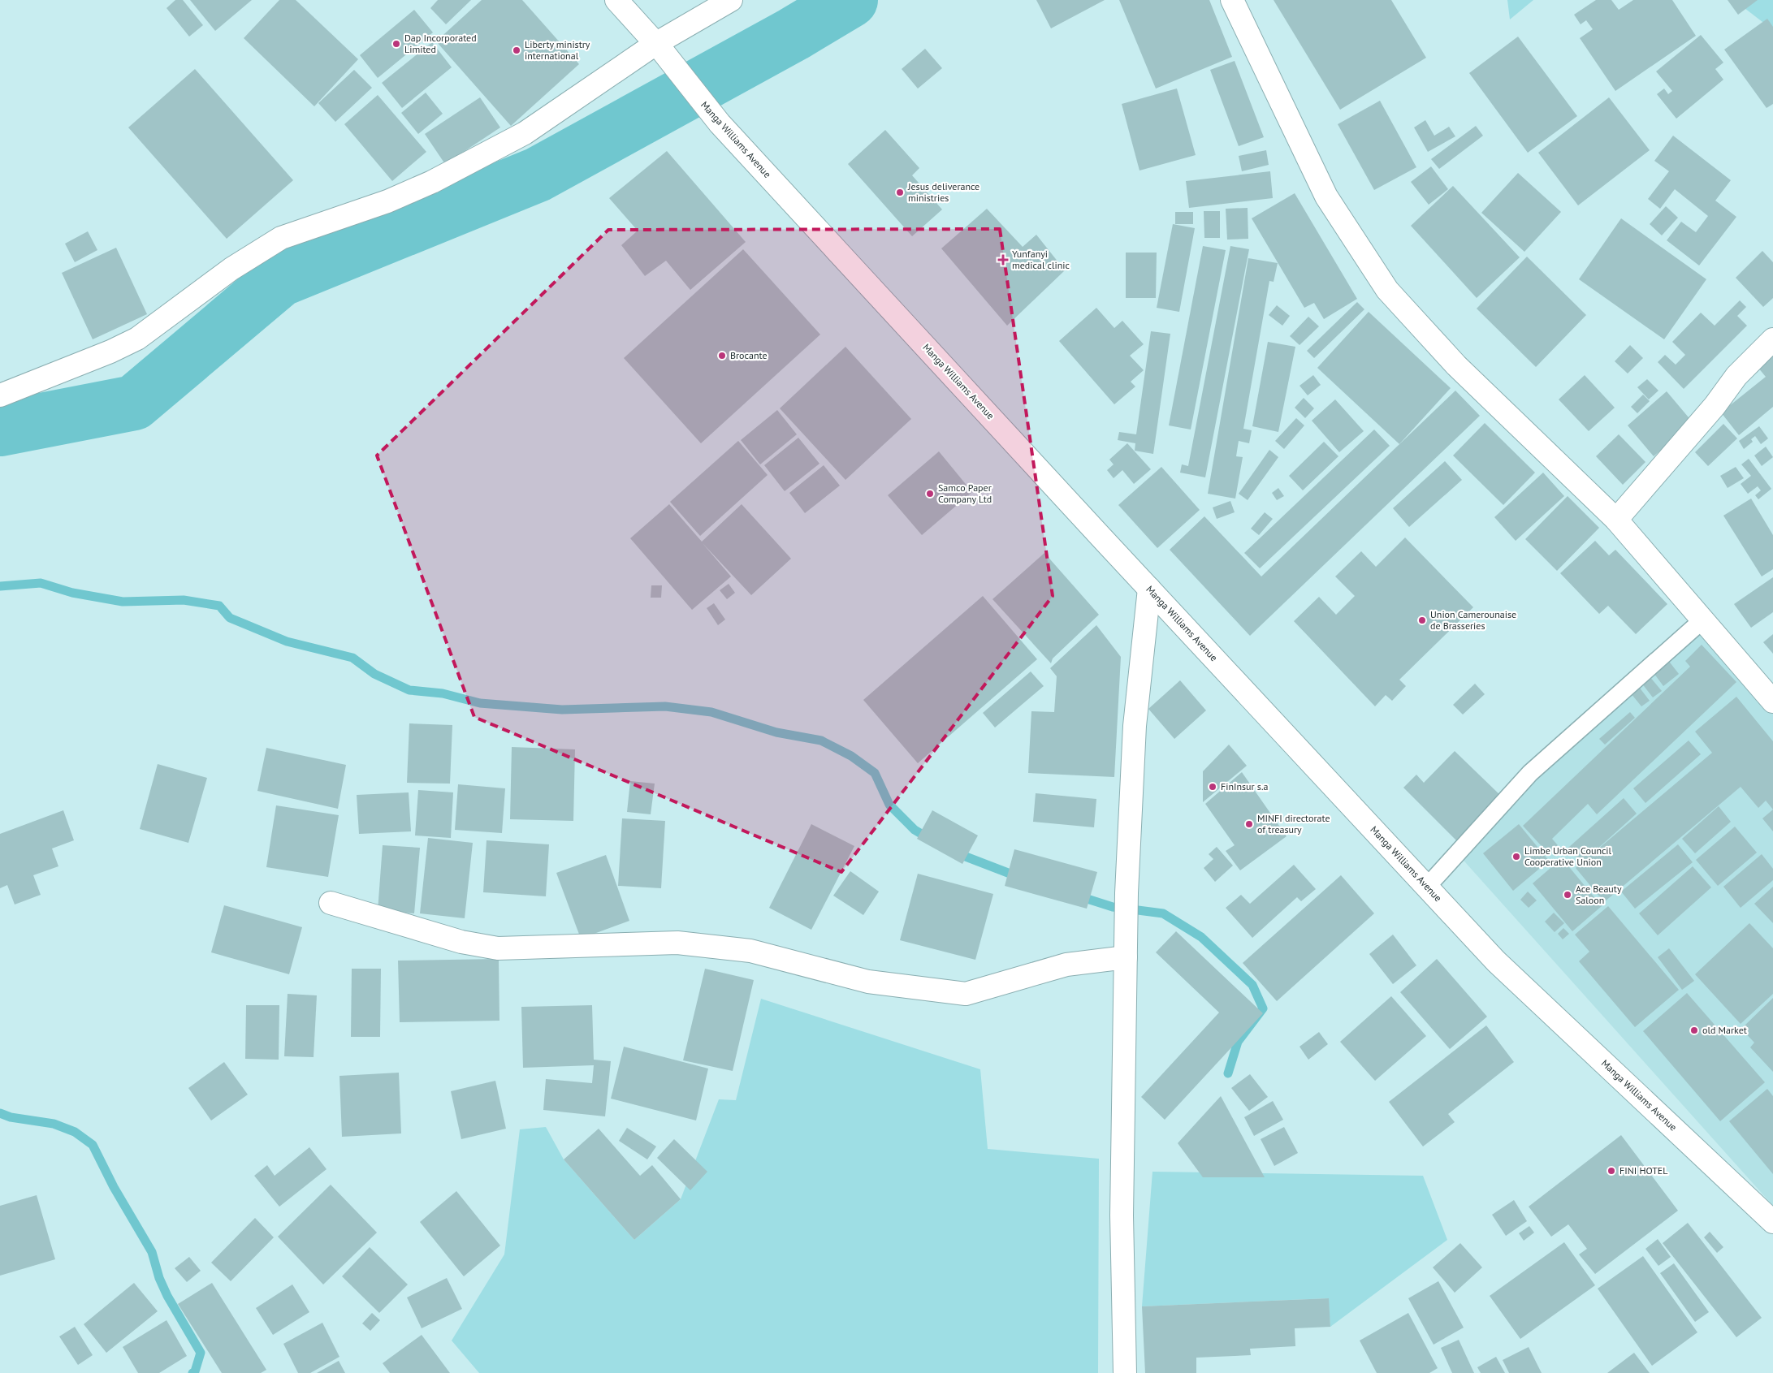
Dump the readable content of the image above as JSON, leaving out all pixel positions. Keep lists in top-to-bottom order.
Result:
{
  "streets": {
    "street": ["Manga Williams Avenue"]
  },
  "places": {
    "other": [
      "Dap Incorporated Limited",
      "Liberty ministry international",
      "Jesus deliverance ministries",
      "Brocante",
      "Samco Paper Company Ltd",
      "Union Camerounaise de Brasseries",
      "FinInsur s.a",
      "MINFI directorate of treasury",
      "Limbe Urban Council Cooperative Union",
      "Ace Beauty Saloon",
      "old Market",
      "FINI HOTEL"
    ],
    "health": ["Yunfanyi medical clinic"]
  }
}
